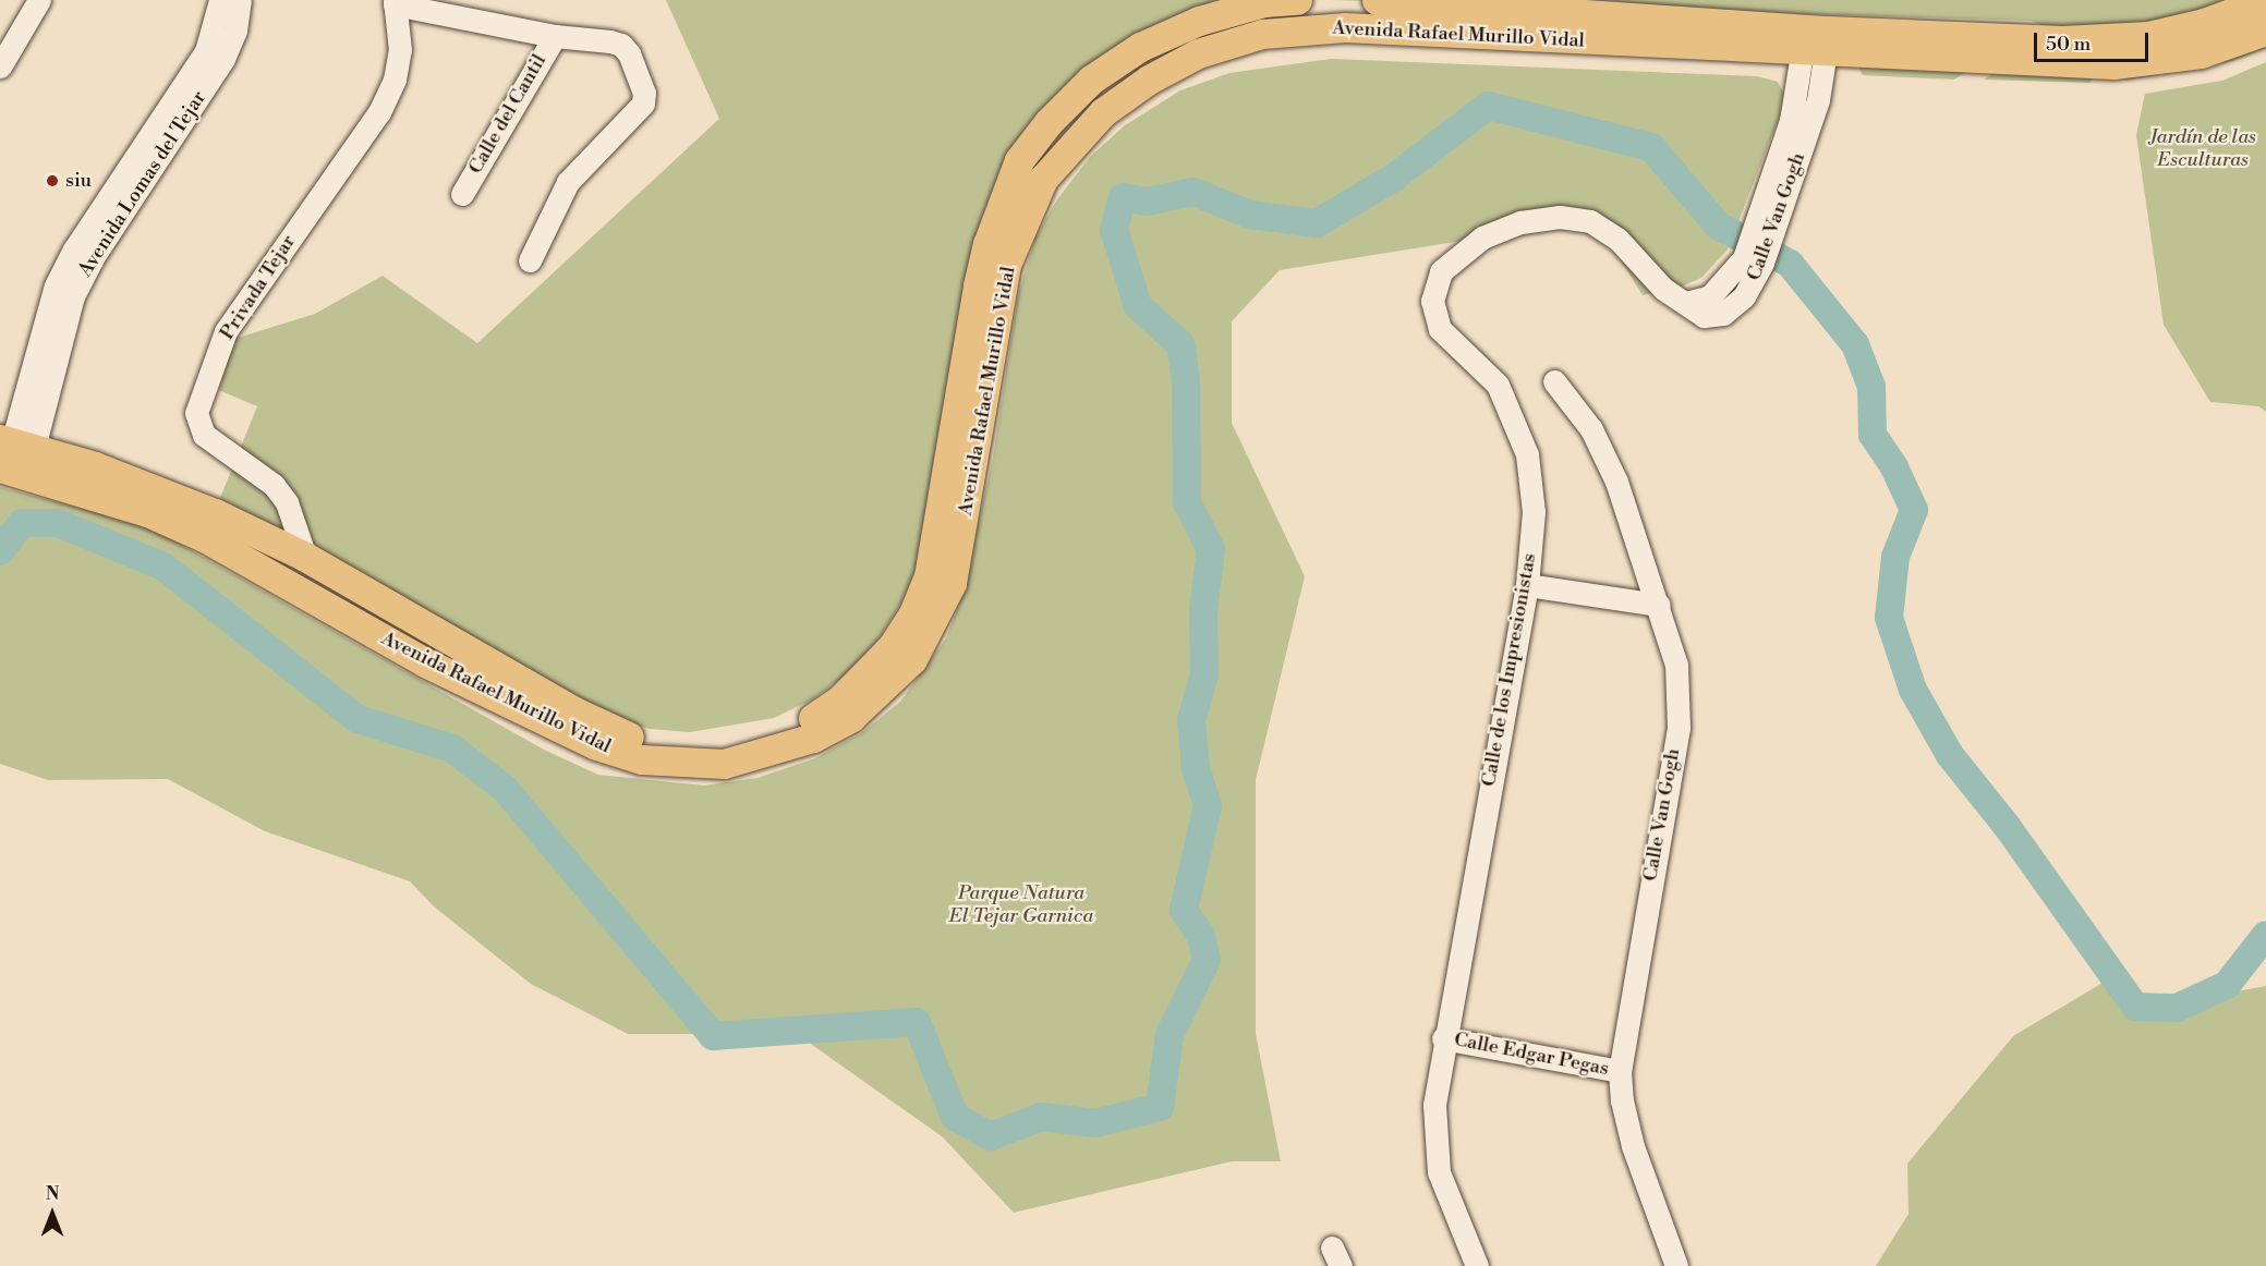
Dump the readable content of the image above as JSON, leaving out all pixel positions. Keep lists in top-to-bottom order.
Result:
{
  "streets": {
    "main road": ["Avenida Rafael Murillo Vidal"],
    "street": [
      "Calle del Cantil",
      "Avenida Lomas del Tejar",
      "Calle Van Gogh",
      "Privada Tejar",
      "Calle de los Impresionistas",
      "Calle Edgar Pegas"
    ]
  },
  "crossings": [
    ["Avenida Rafael Murillo Vidal", "Avenida Lomas del Tejar"],
    ["Avenida Rafael Murillo Vidal", "Calle Van Gogh"],
    ["Avenida Rafael Murillo Vidal", "Privada Tejar"],
    ["Calle Van Gogh", "Calle de los Impresionistas"],
    ["Calle Van Gogh", "Calle Edgar Pegas"],
    ["Calle de los Impresionistas", "Calle Edgar Pegas"]
  ],
  "parks": ["Jardín de las Esculturas", "Parque Natura El Tejar Garnica"],
  "places": ["siu"],
  "scale_bar": "50 m",
  "north": "top"
}
